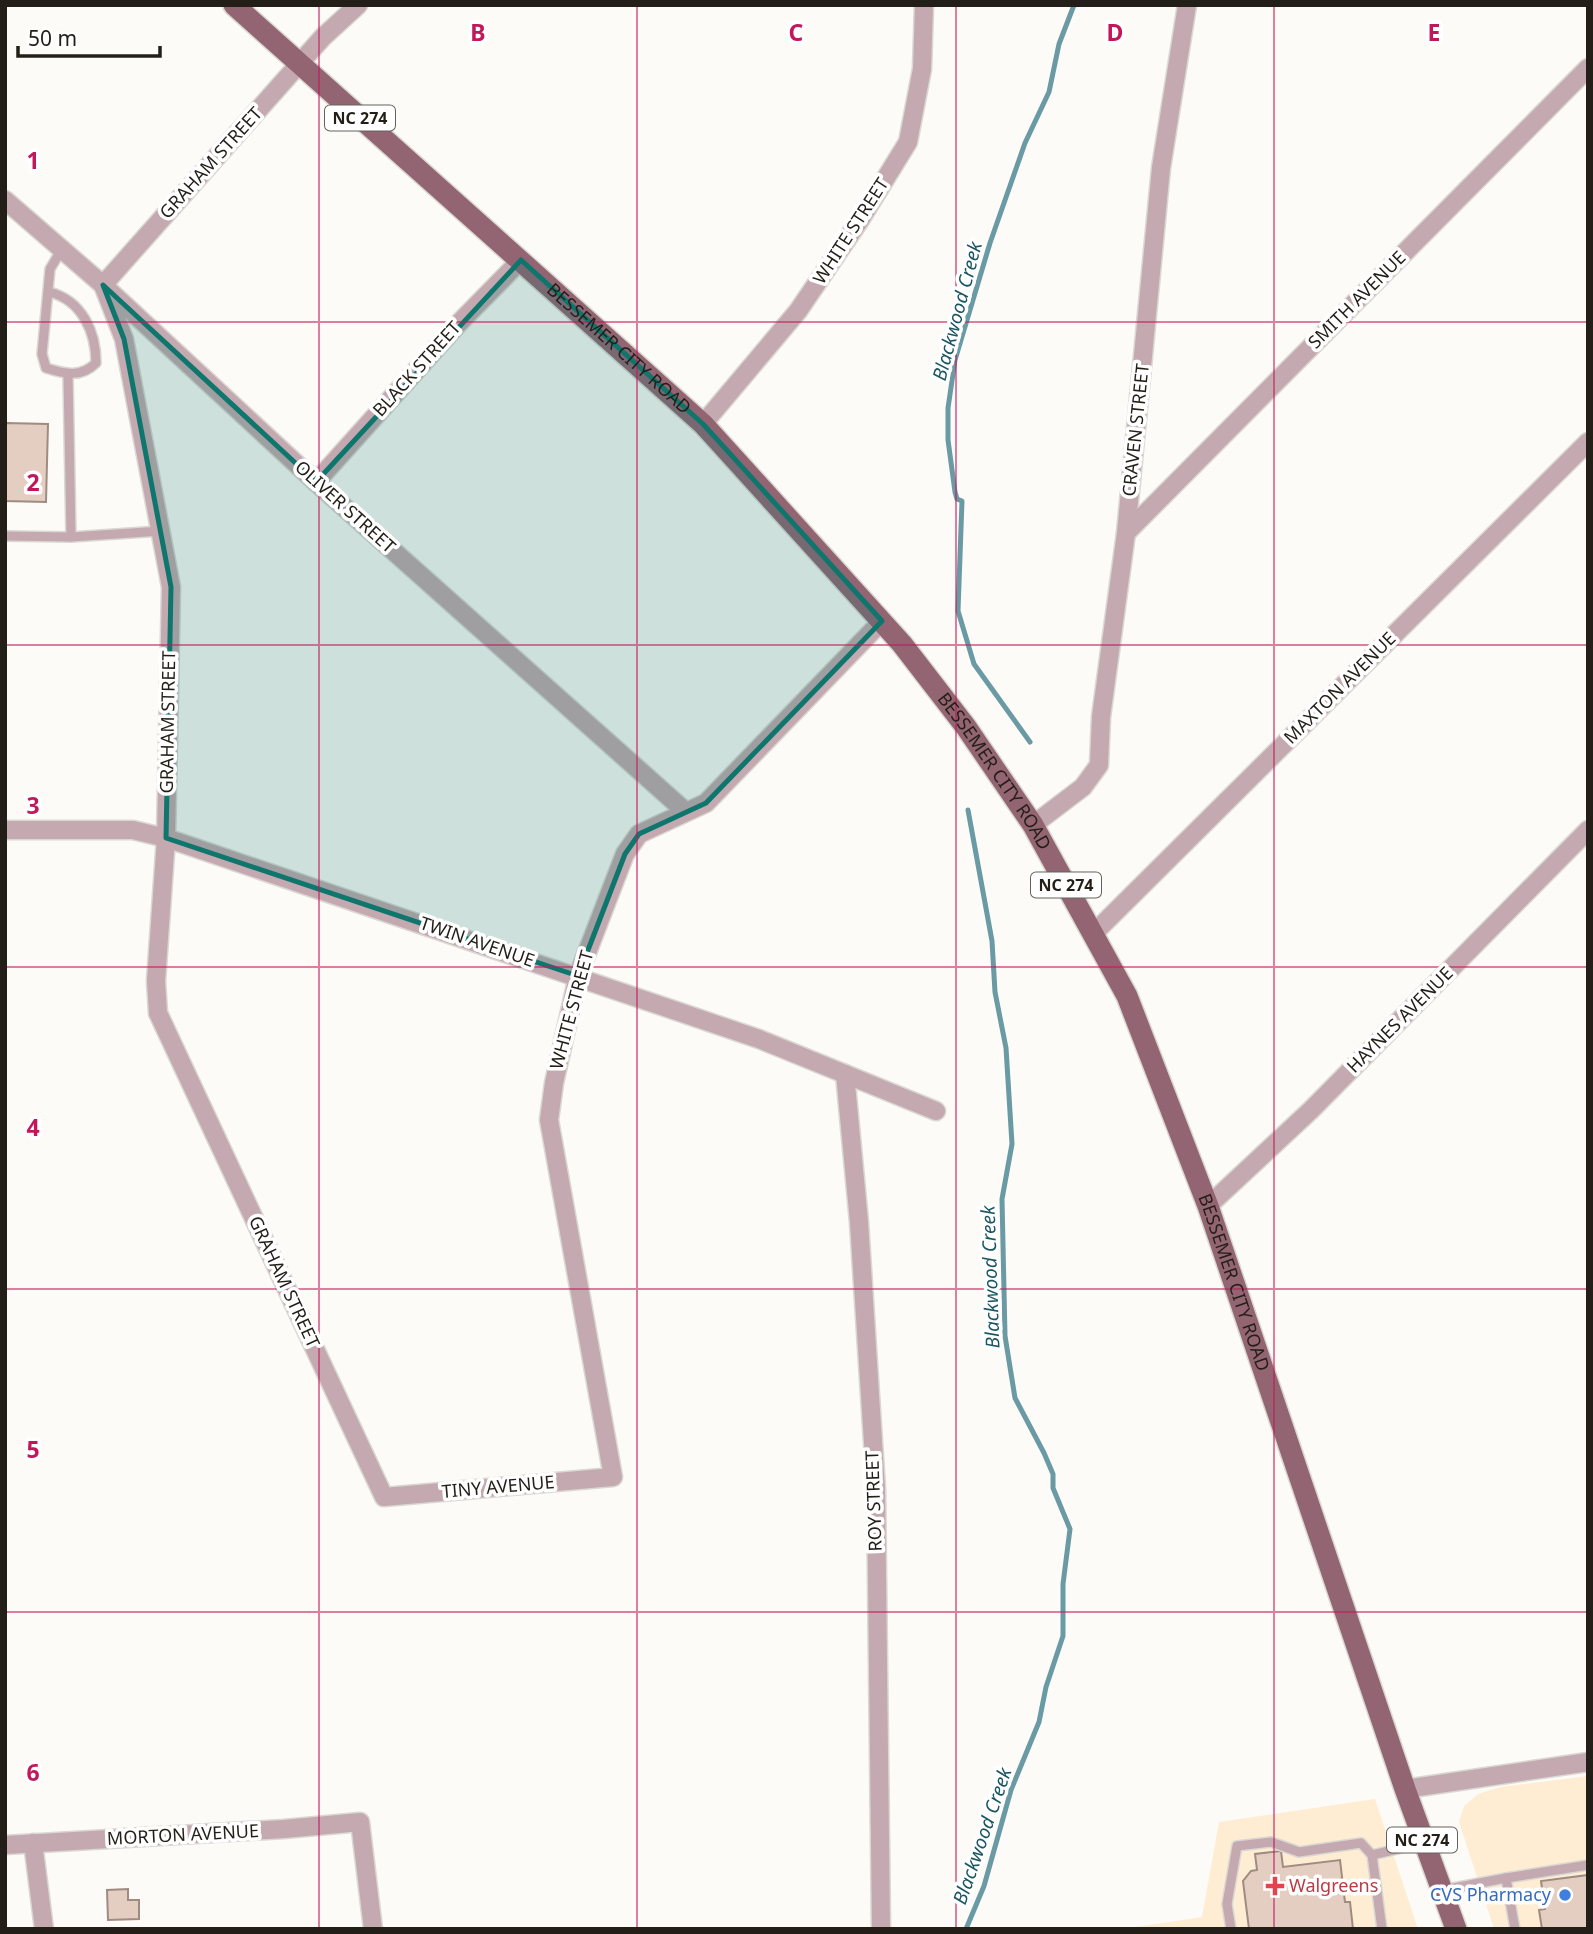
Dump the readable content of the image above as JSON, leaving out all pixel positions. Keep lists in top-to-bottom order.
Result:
{
  "streets": {
    "main road": ["NC 274", "BESSEMER CITY ROAD"],
    "street": [
      "GRAHAM STREET",
      "WHITE STREET",
      "SMITH AVENUE",
      "BLACK STREET",
      "CRAVEN STREET",
      "OLIVER STREET",
      "MAXTON AVENUE",
      "TWIN AVENUE",
      "HAYNES AVENUE",
      "TINY AVENUE",
      "ROY STREET",
      "MORTON AVENUE"
    ]
  },
  "crossings": [
    ["GRAHAM STREET", "BESSEMER CITY ROAD"],
    ["GRAHAM STREET", "OLIVER STREET"],
    ["GRAHAM STREET", "TWIN AVENUE"],
    ["GRAHAM STREET", "TINY AVENUE"],
    ["WHITE STREET", "BESSEMER CITY ROAD"],
    ["WHITE STREET", "OLIVER STREET"],
    ["WHITE STREET", "TWIN AVENUE"],
    ["WHITE STREET", "TINY AVENUE"],
    ["SMITH AVENUE", "CRAVEN STREET"],
    ["BESSEMER CITY ROAD", "BLACK STREET"],
    ["BESSEMER CITY ROAD", "CRAVEN STREET"],
    ["BESSEMER CITY ROAD", "MAXTON AVENUE"],
    ["BESSEMER CITY ROAD", "HAYNES AVENUE"],
    ["BLACK STREET", "OLIVER STREET"],
    ["TWIN AVENUE", "ROY STREET"]
  ],
  "water": ["Blackwood Creek"],
  "places": {
    "health": ["Walgreens"],
    "other": ["CVS Pharmacy"]
  },
  "scale_bar": "50 m",
  "grid": {
    "columns": [
      "B",
      "C",
      "D",
      "E"
    ],
    "rows": [
      "1",
      "2",
      "3",
      "4",
      "5",
      "6"
    ]
  }
}
